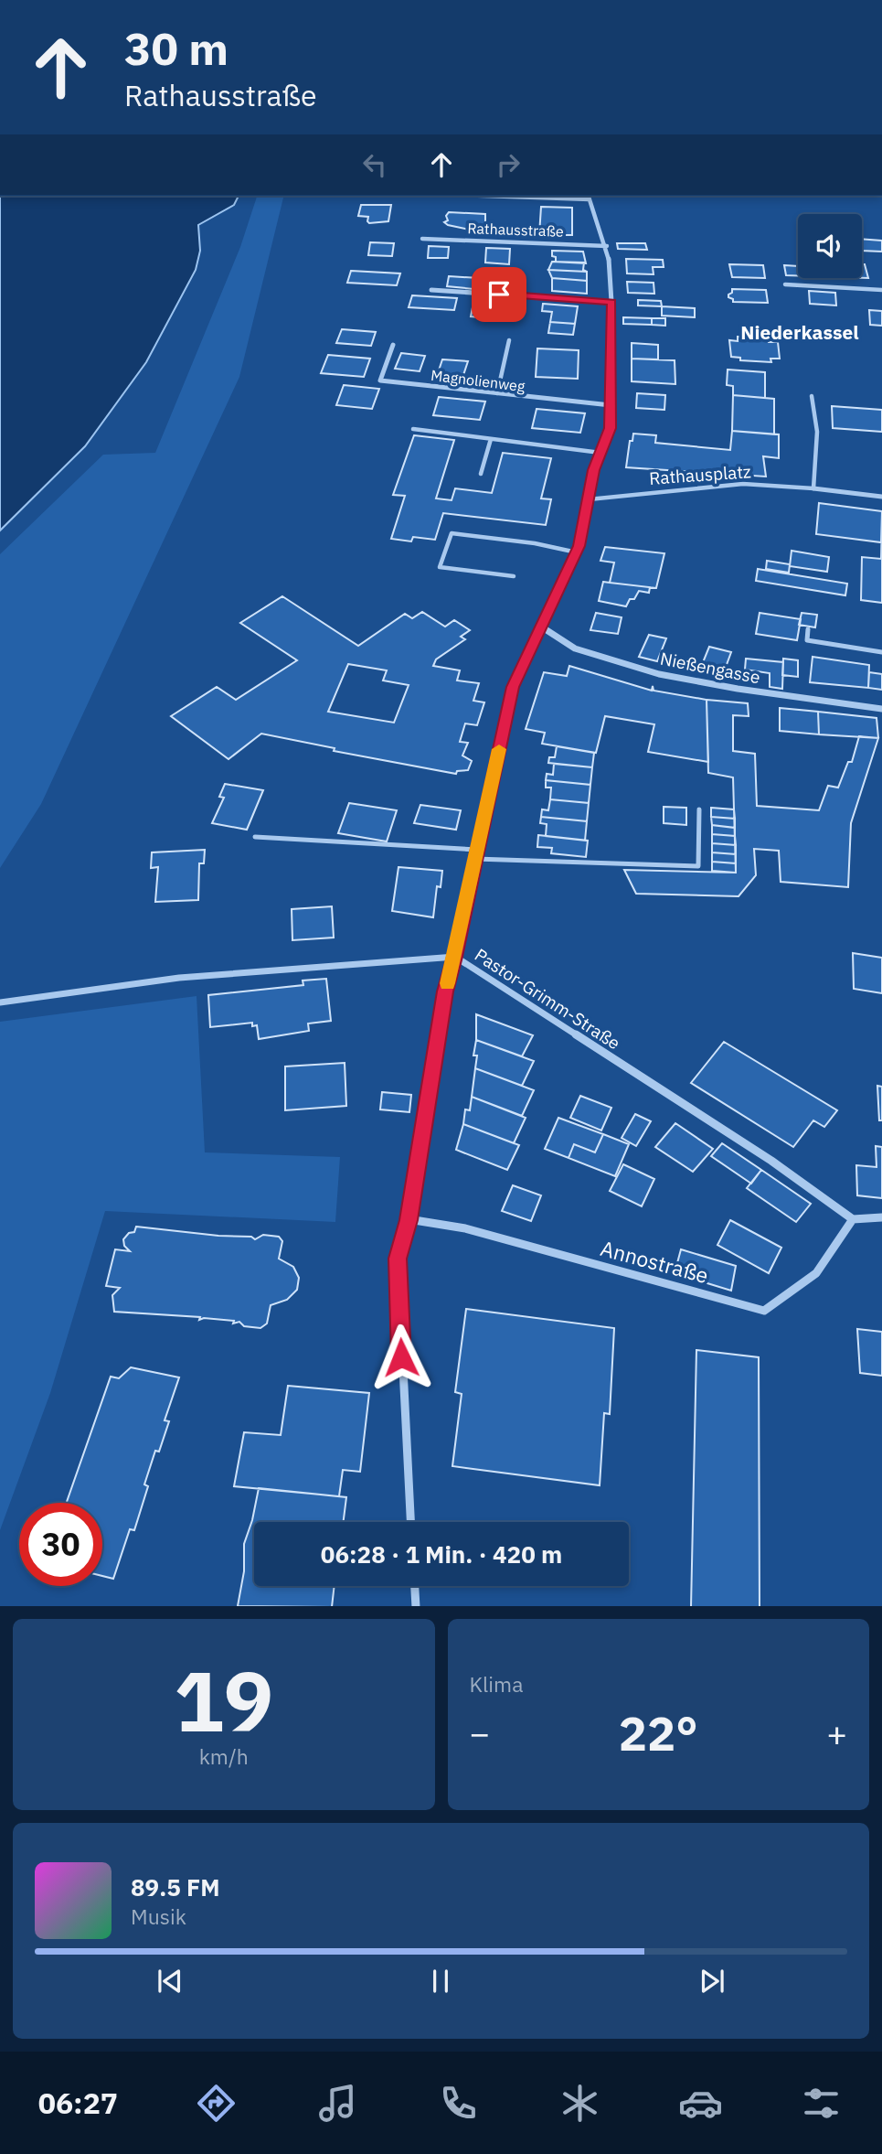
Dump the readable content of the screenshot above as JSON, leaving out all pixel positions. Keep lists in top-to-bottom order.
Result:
{
  "streets": {
    "street": [
      "Rathausstraße",
      "Magnolienweg",
      "Rathausplatz",
      "Nießengasse",
      "Pastor-Grimm-Straße",
      "Annostraße"
    ]
  },
  "crossings": [
    ["Pastor-Grimm-Straße", "Annostraße"]
  ],
  "districts": ["Niederkassel"],
  "page": {
    "turn": ["30 m", "Rathausstraße"],
    "limit": "30",
    "trip": "06:28 · 1 Min. · 420 m",
    "tile": [
      ["19", "km/h"],
      "Klima"
    ],
    "heat": ["−", "22°", "+"],
    "song": ["89.5 FM", "Musik"],
    "tabs": "06:27"
  }
}
